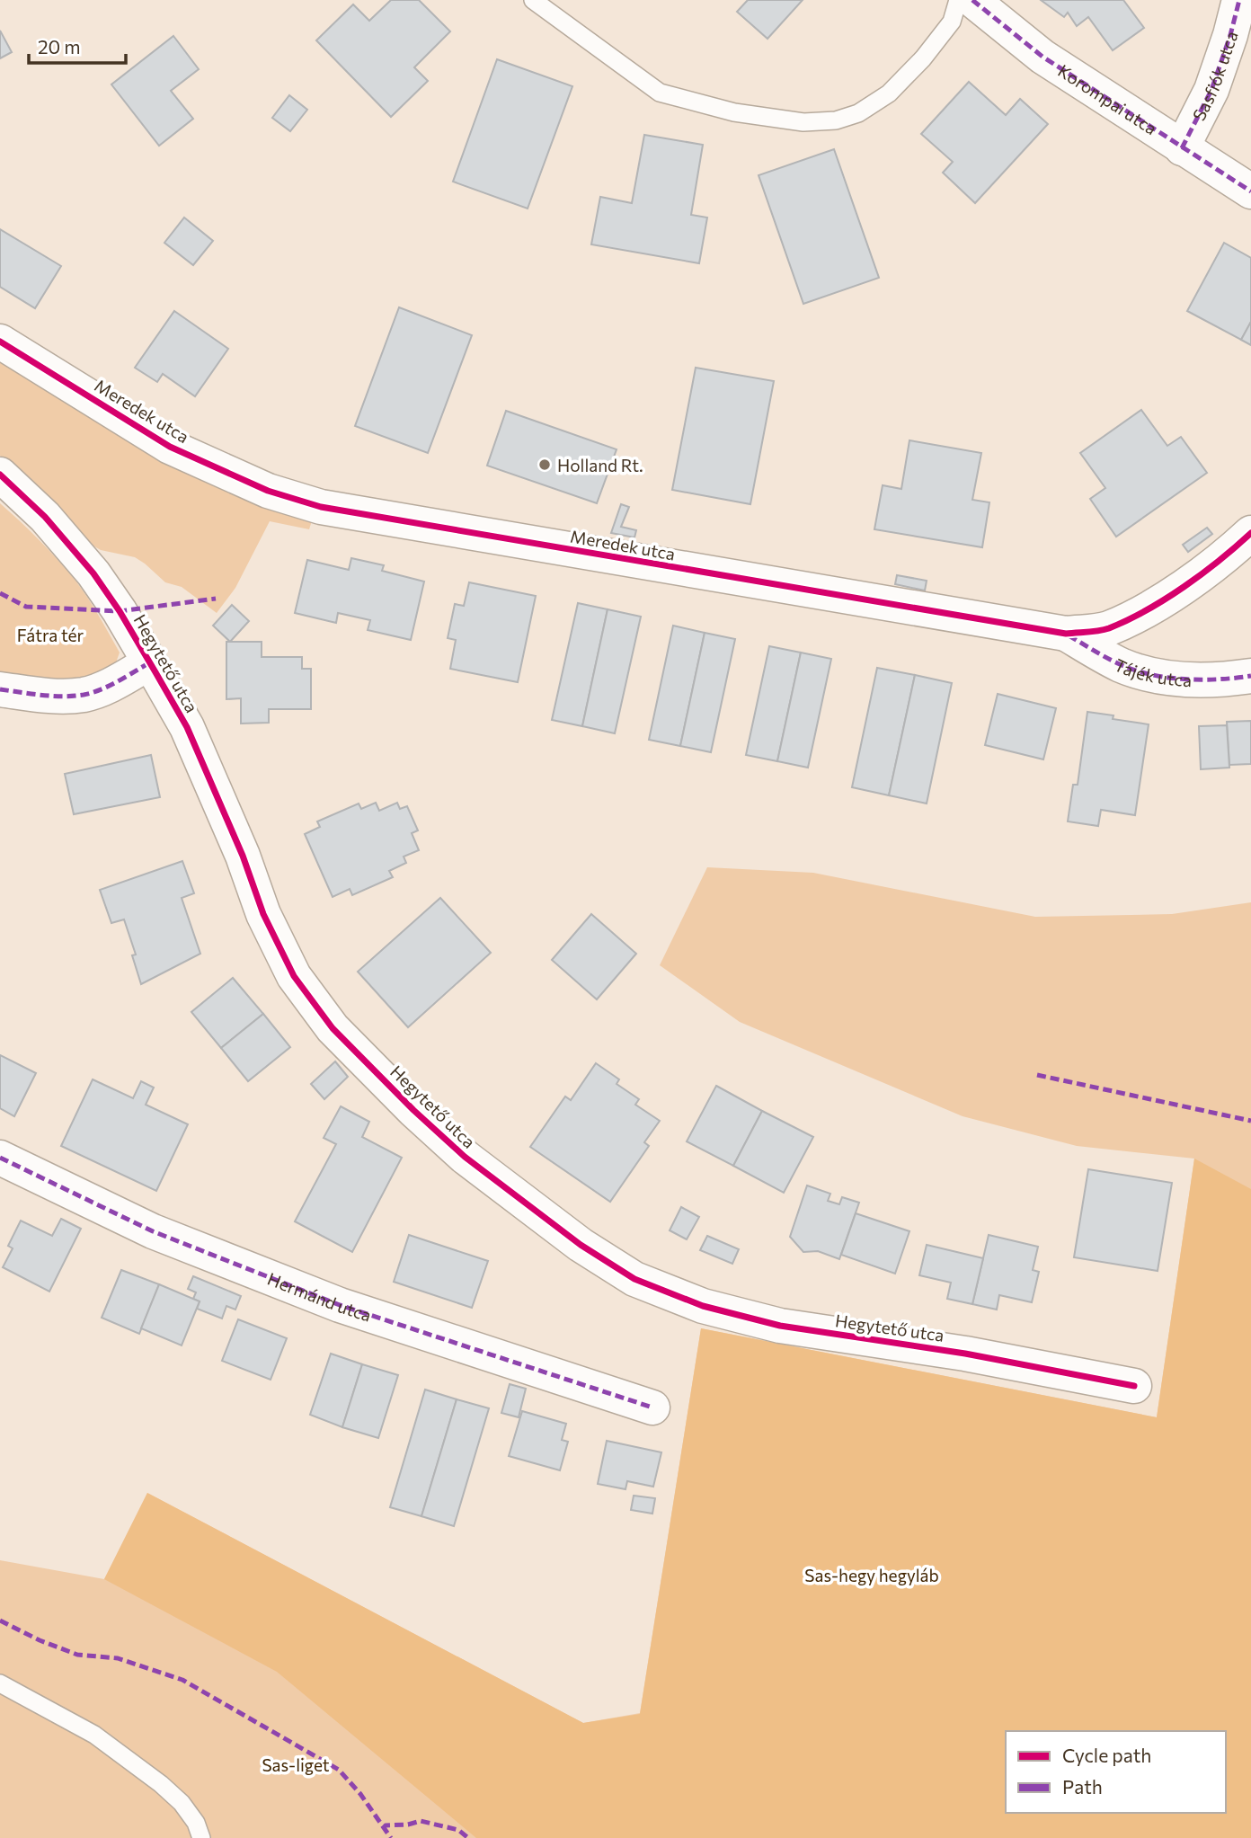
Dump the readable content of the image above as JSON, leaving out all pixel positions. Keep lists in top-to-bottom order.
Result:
{
  "streets": {
    "street": [
      "Sasfiók utca",
      "Korompai utca",
      "Meredek utca",
      "Hegytető utca",
      "Tájék utca",
      "Hermánd utca"
    ]
  },
  "crossings": [
    ["Sasfiók utca", "Korompai utca"],
    ["Meredek utca", "Tájék utca"]
  ],
  "parks": ["Fátra tér", "Sas-hegy hegyláb", "Sas-liget"],
  "places": ["Holland Rt."],
  "legend": ["Cycle path", "Path"],
  "scale_bar": "20 m"
}
